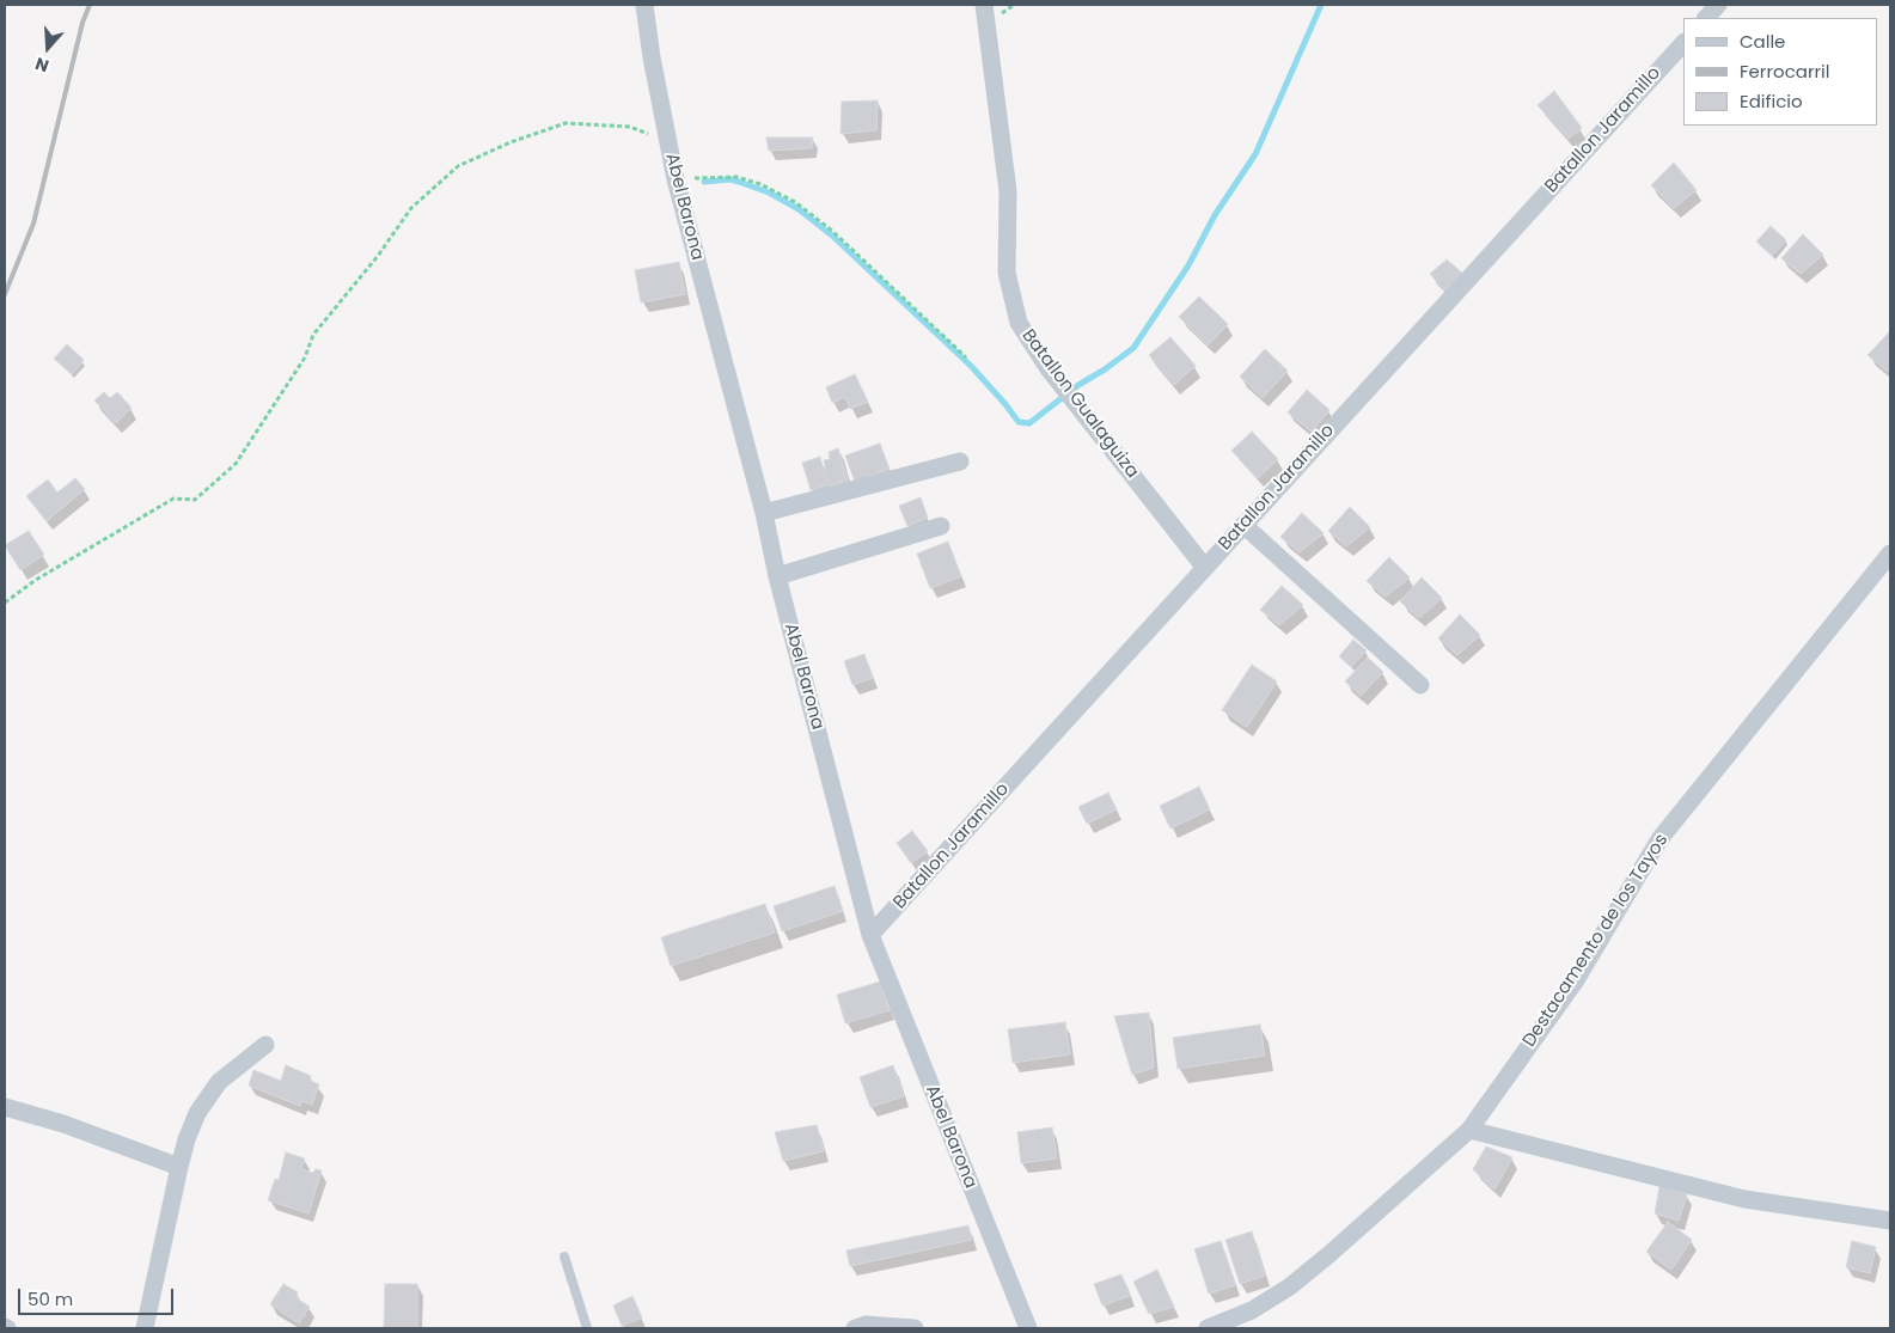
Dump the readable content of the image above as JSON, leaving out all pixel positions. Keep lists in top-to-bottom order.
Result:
{
  "streets": {
    "street": [
      "Batallon Jaramillo",
      "Abel Barona",
      "Batallon Gualaguiza",
      "Destacamento de los Tayos"
    ]
  },
  "crossings": [
    ["Batallon Jaramillo", "Abel Barona"],
    ["Batallon Jaramillo", "Batallon Gualaguiza"]
  ],
  "legend": ["Calle", "Ferrocarril", "Edificio"],
  "scale_bar": "50 m",
  "north": "bottom"
}
